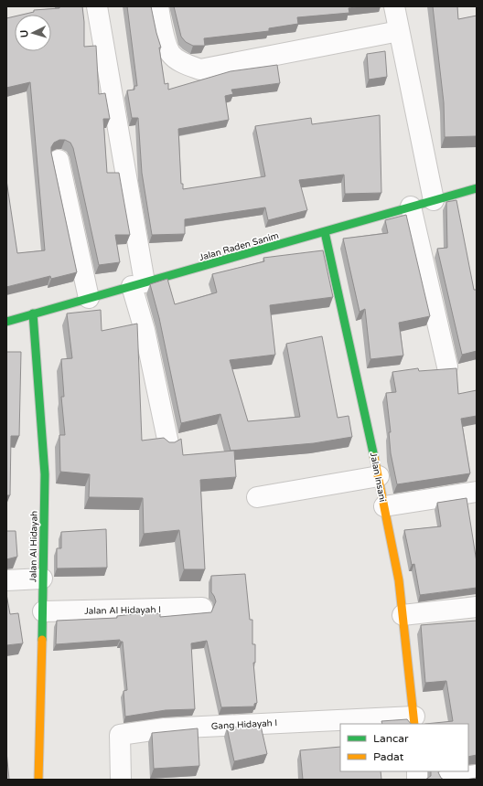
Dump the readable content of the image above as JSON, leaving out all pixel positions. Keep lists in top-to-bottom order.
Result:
{
  "streets": {
    "street": [
      "Jalan Raden Sanim",
      "Jalan Insani",
      "Jalan Al Hidayah",
      "Jalan Al Hidayah I",
      "Gang Hidayah I"
    ]
  },
  "crossings": [
    ["Jalan Raden Sanim", "Jalan Insani"],
    ["Jalan Raden Sanim", "Jalan Al Hidayah"],
    ["Jalan Insani", "Gang Hidayah I"],
    ["Jalan Al Hidayah", "Jalan Al Hidayah I"]
  ],
  "legend": ["Lancar", "Padat"],
  "north": "left"
}
